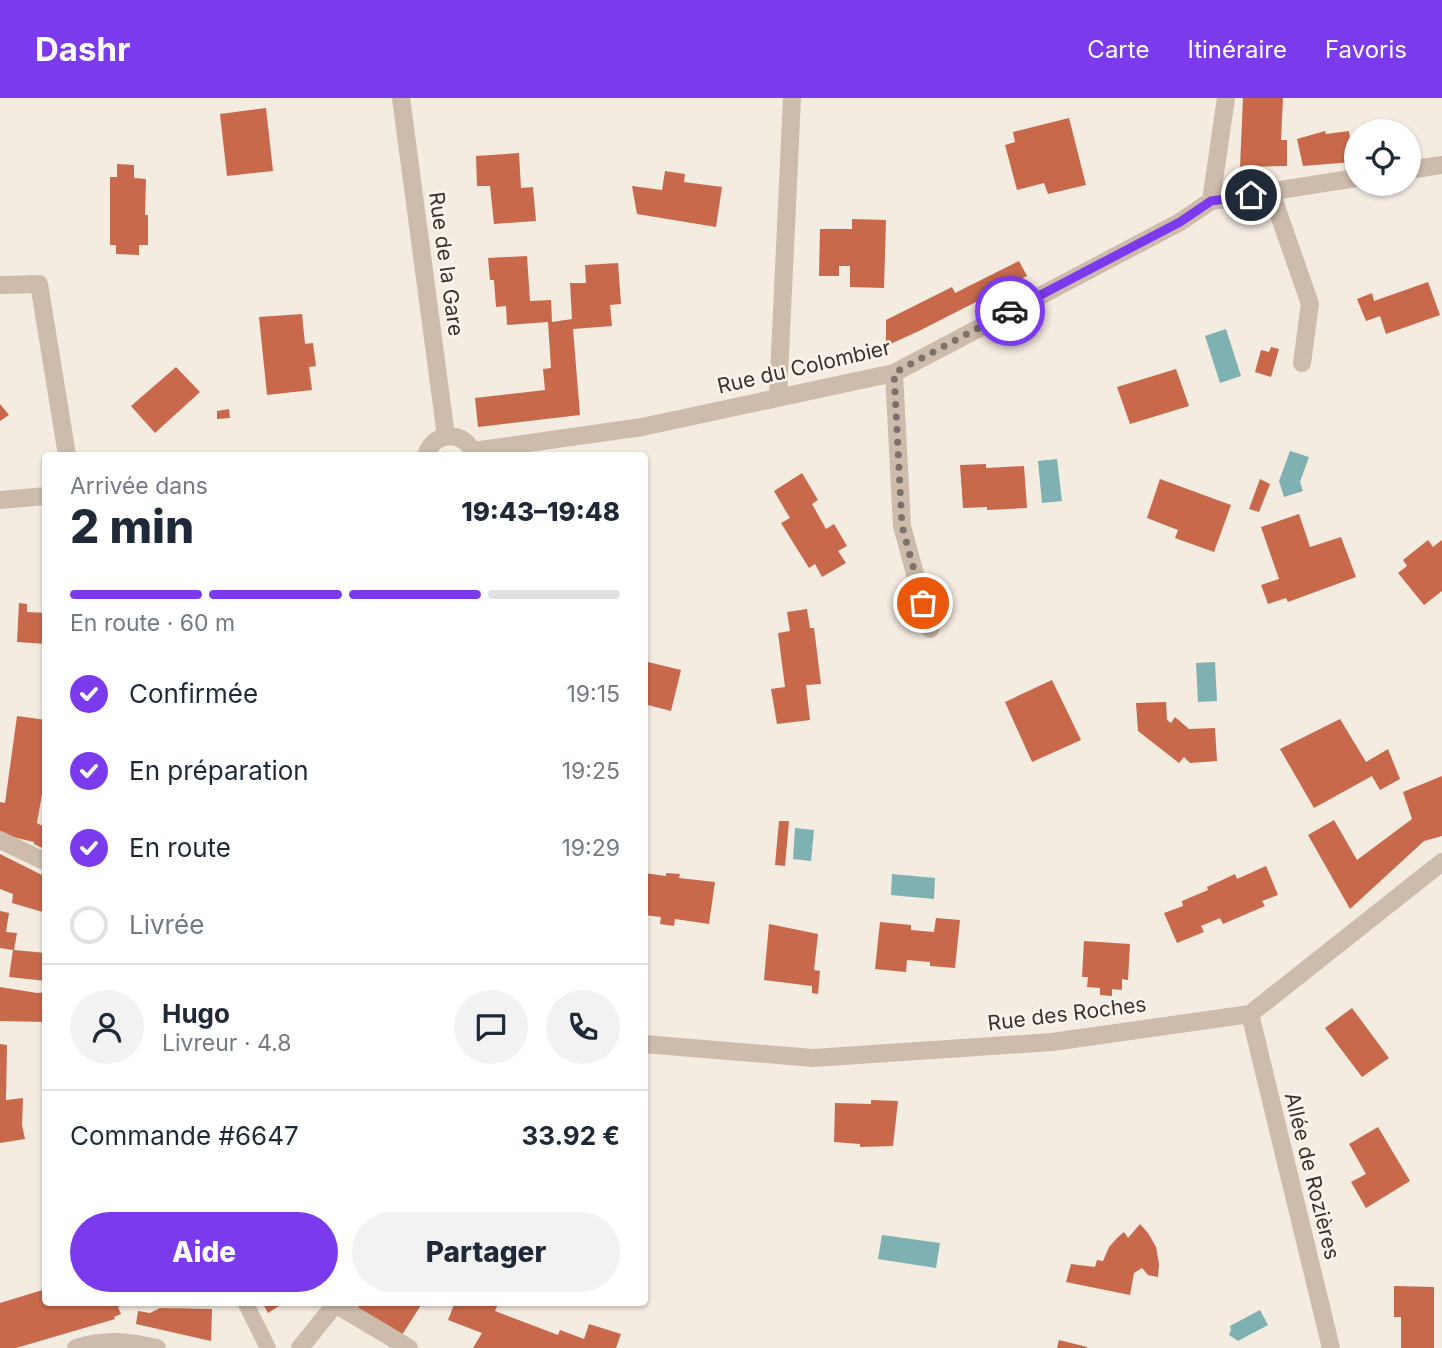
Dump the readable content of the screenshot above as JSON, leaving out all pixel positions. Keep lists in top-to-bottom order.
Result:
{
  "streets": {
    "street": [
      "Rue de la Gare",
      "Rue du Colombier",
      "Rue des Roches",
      "Allée de Rozières"
    ]
  },
  "crossings": [
    ["Rue des Roches", "Allée de Rozières"]
  ],
  "page": {
    "header": "Dashr",
    "nav": ["Carte", "Itinéraire", "Favoris"],
    "heading": ["2 min", "Arrivée dans", "19:43–19:48"],
    "panel": [
      "Hugo",
      "Livreur · 4.8",
      "Commande #6647",
      "33.92 €"
    ],
    "bar": "En route · 60 m",
    "list": [
      ["Confirmée", "19:15"],
      ["En préparation", "19:25"],
      ["En route", "19:29"],
      "Livrée"
    ],
    "buttons": ["Aide", "Partager"]
  }
}
